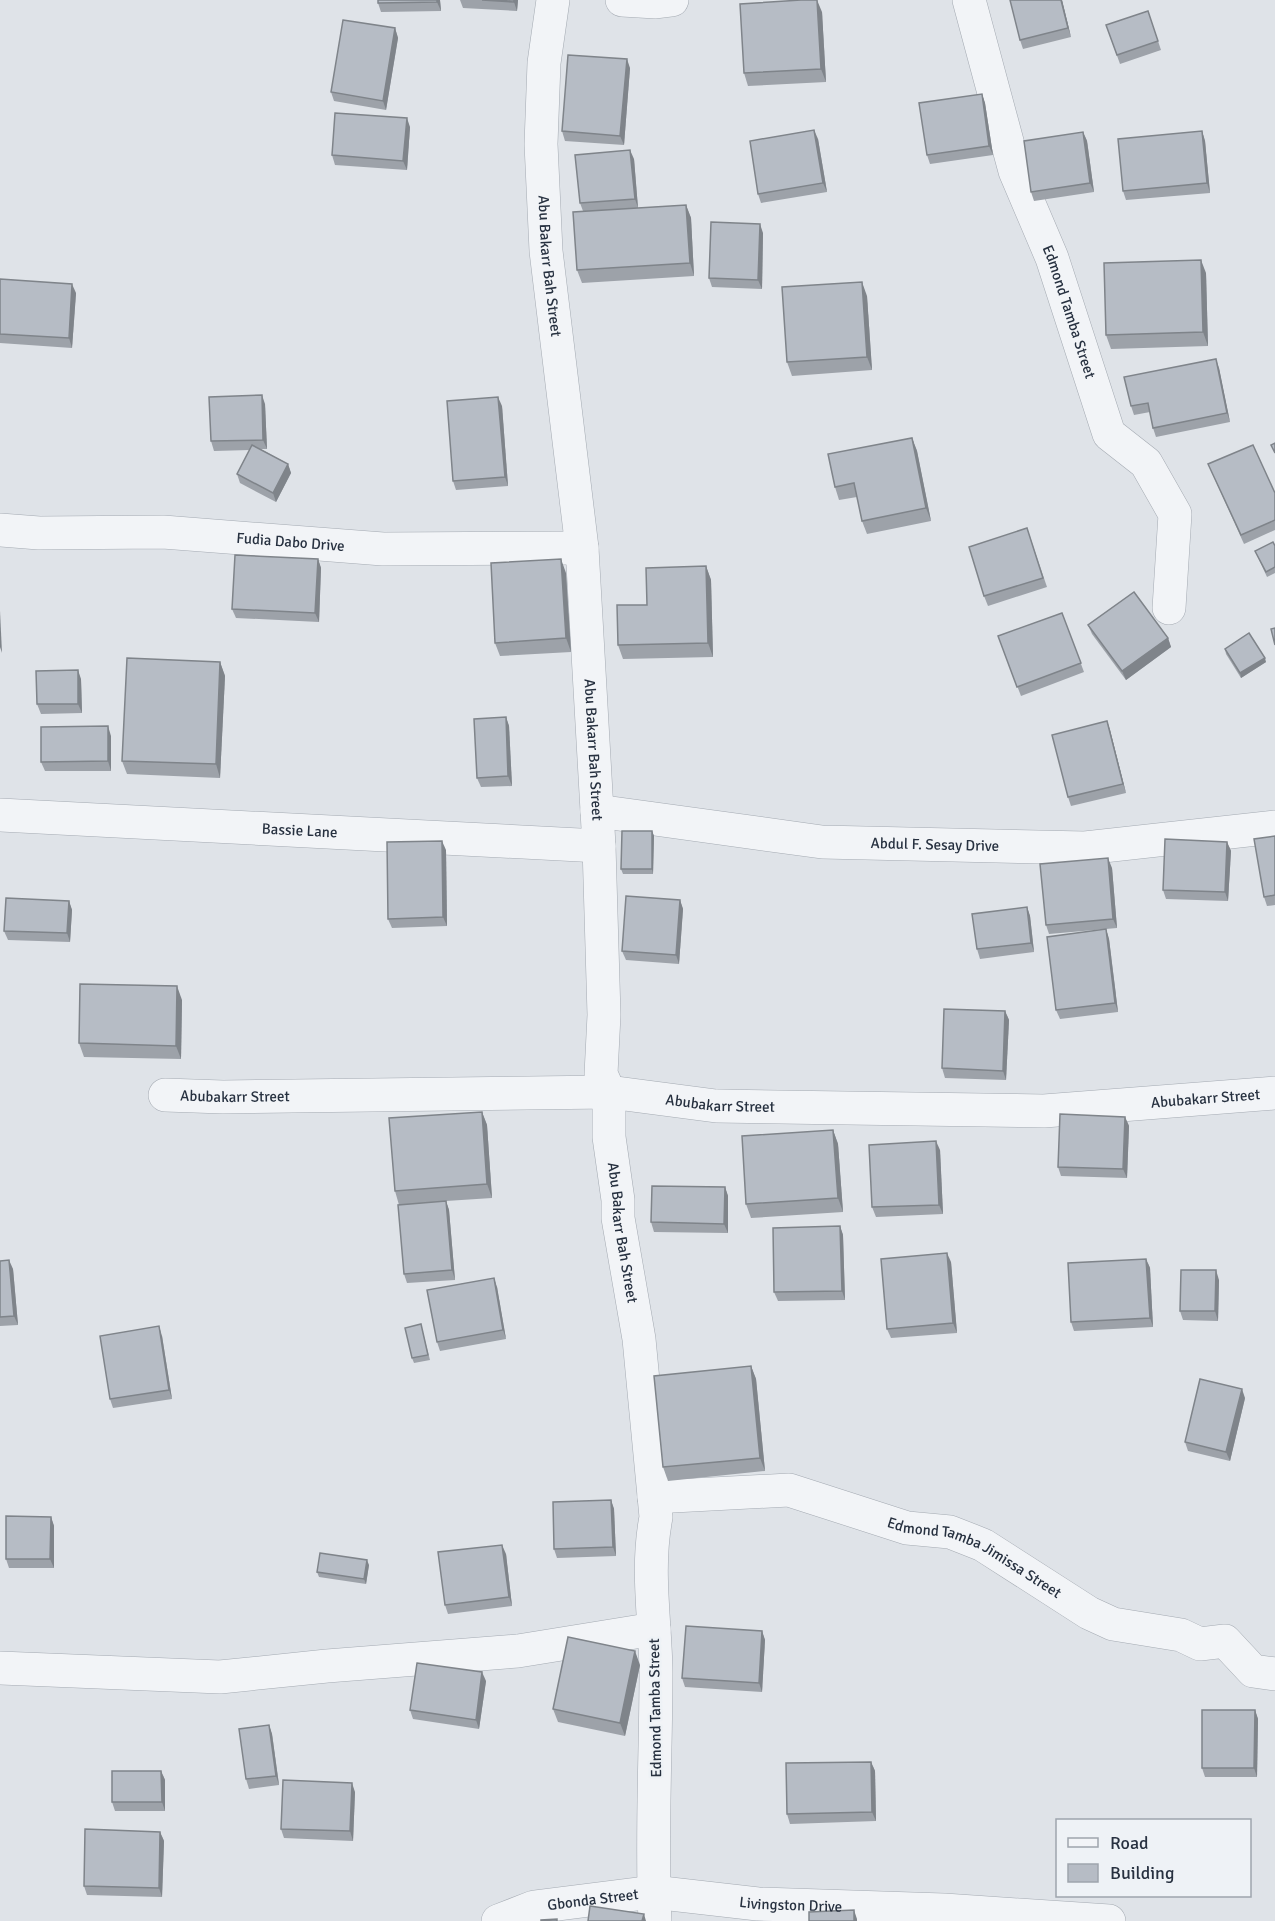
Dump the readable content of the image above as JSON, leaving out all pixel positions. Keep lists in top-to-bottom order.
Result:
{
  "streets": {
    "street": [
      "Abu Bakarr Bah Street",
      "Edmond Tamba Street",
      "Fudia Dabo Drive",
      "Bassie Lane",
      "Abdul F. Sesay Drive",
      "Abubakarr Street",
      "Edmond Tamba Jimissa Street",
      "Gbonda Street",
      "Livingston Drive"
    ]
  },
  "crossings": [
    ["Abu Bakarr Bah Street", "Edmond Tamba Street"],
    ["Abu Bakarr Bah Street", "Fudia Dabo Drive"],
    ["Abu Bakarr Bah Street", "Bassie Lane"],
    ["Abu Bakarr Bah Street", "Abdul F. Sesay Drive"],
    ["Abu Bakarr Bah Street", "Abubakarr Street"],
    ["Abu Bakarr Bah Street", "Edmond Tamba Jimissa Street"],
    ["Edmond Tamba Street", "Edmond Tamba Jimissa Street"],
    ["Edmond Tamba Street", "Gbonda Street"],
    ["Edmond Tamba Street", "Livingston Drive"],
    ["Gbonda Street", "Livingston Drive"]
  ],
  "legend": ["Road", "Building"]
}
